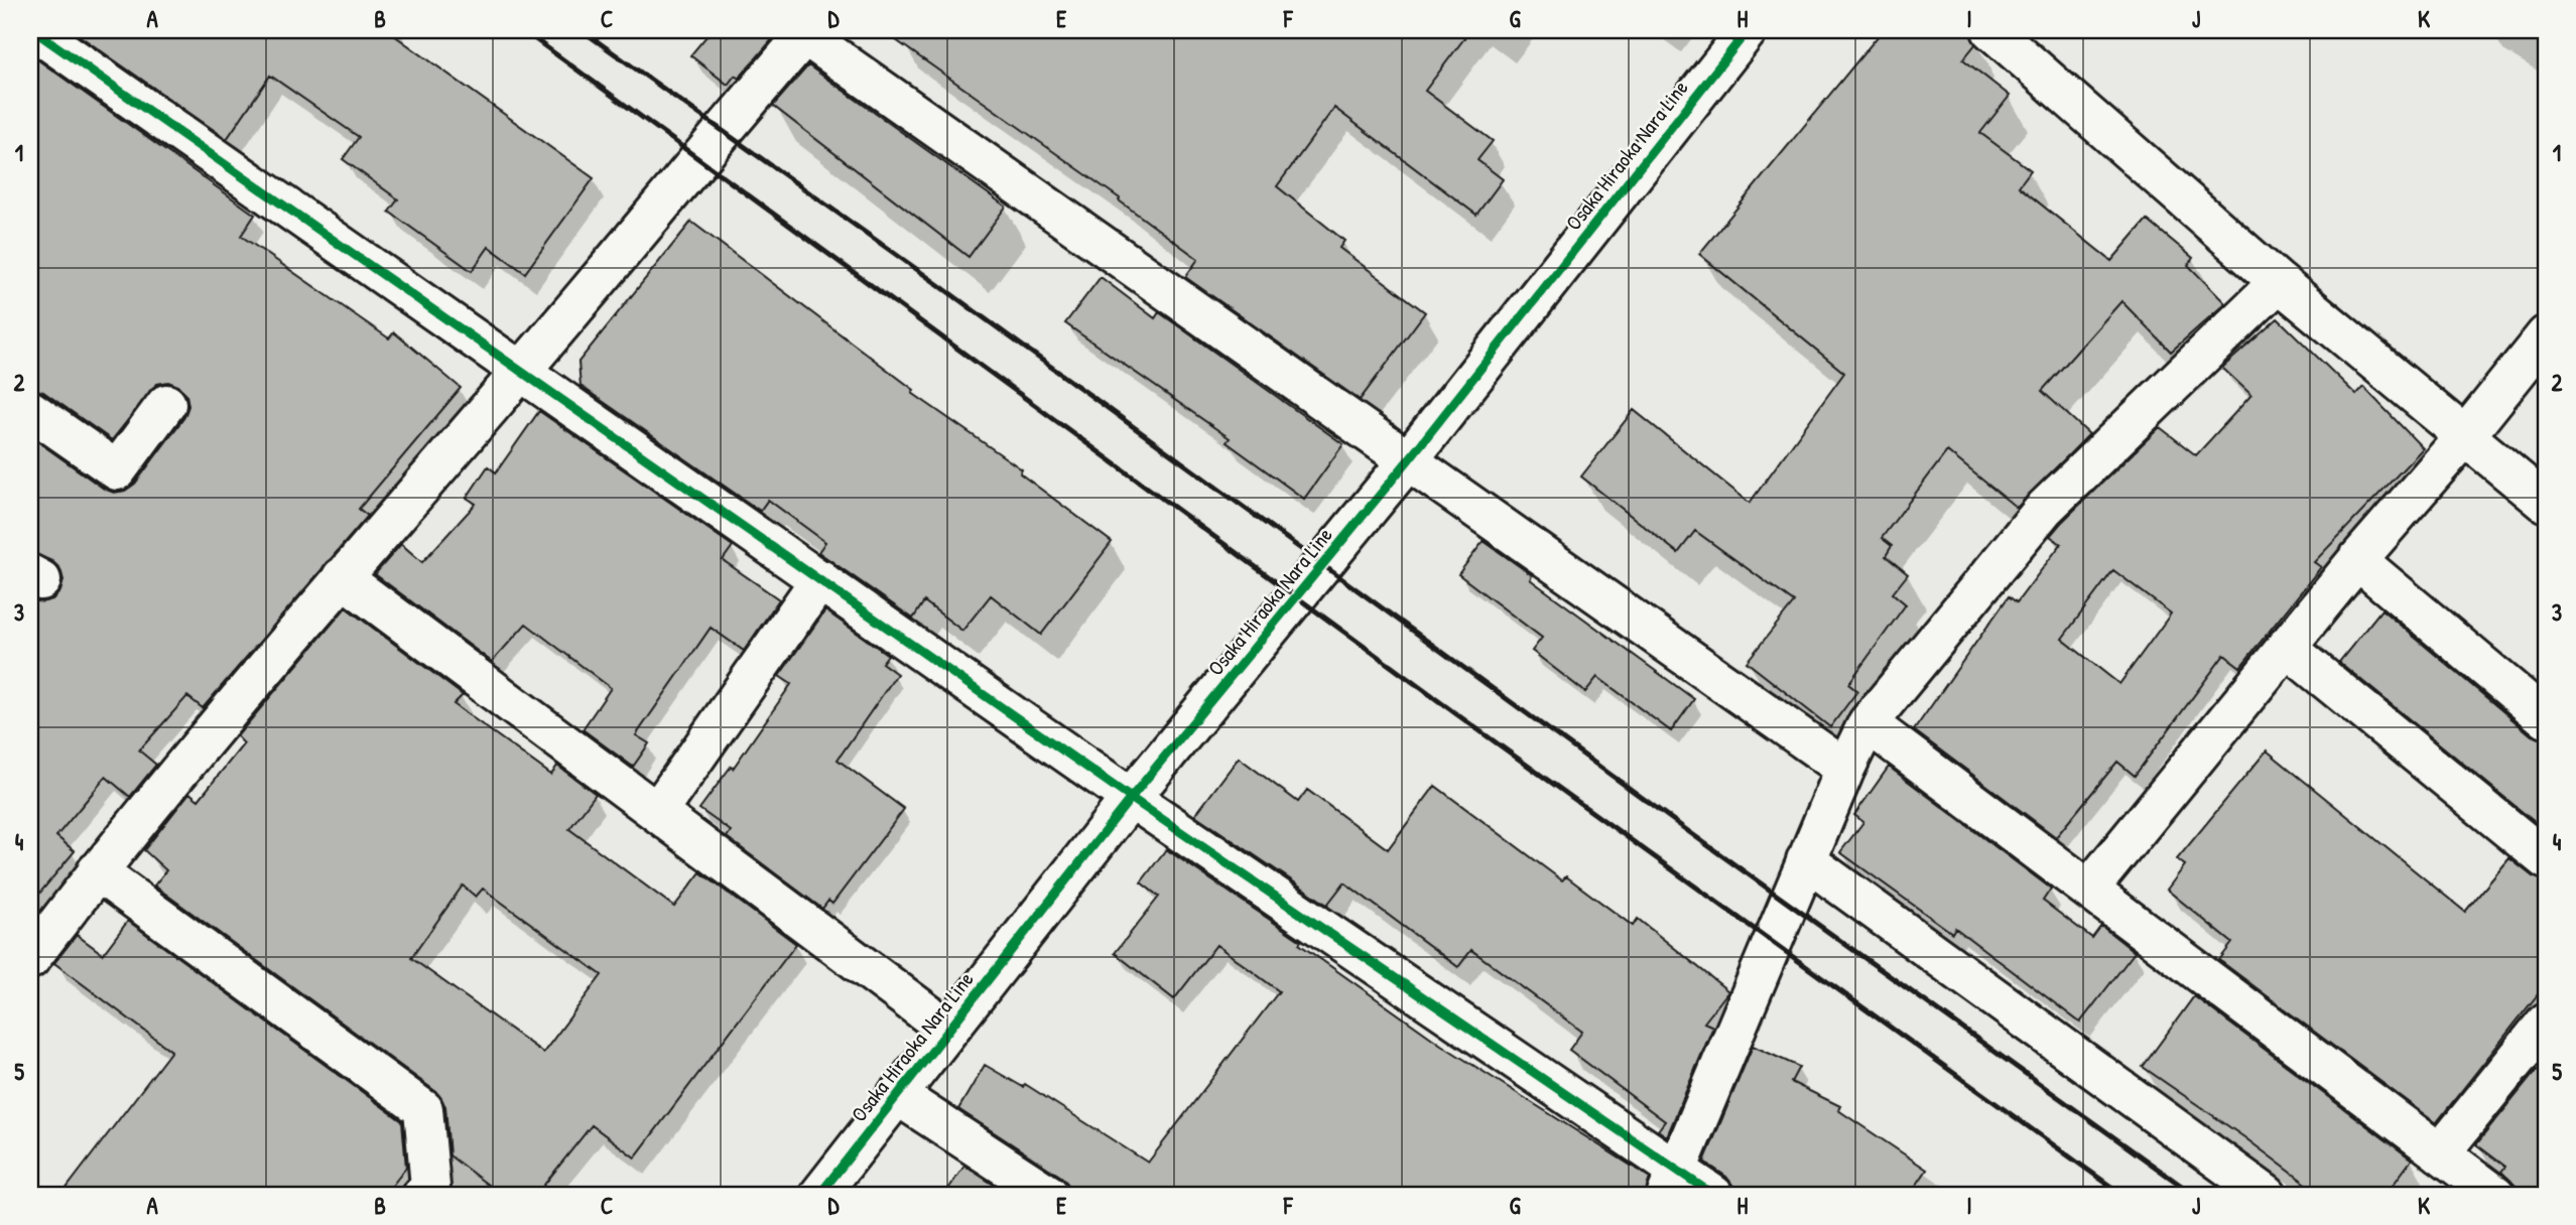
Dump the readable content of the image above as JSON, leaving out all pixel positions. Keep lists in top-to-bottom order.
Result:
{
  "streets": {
    "street": ["Osaka Hiraoka Nara Line"]
  },
  "grid": {
    "columns": [
      "A",
      "B",
      "C",
      "D",
      "E",
      "F",
      "G",
      "H",
      "I",
      "J",
      "K"
    ],
    "rows": [
      "1",
      "2",
      "3",
      "4",
      "5"
    ]
  }
}
